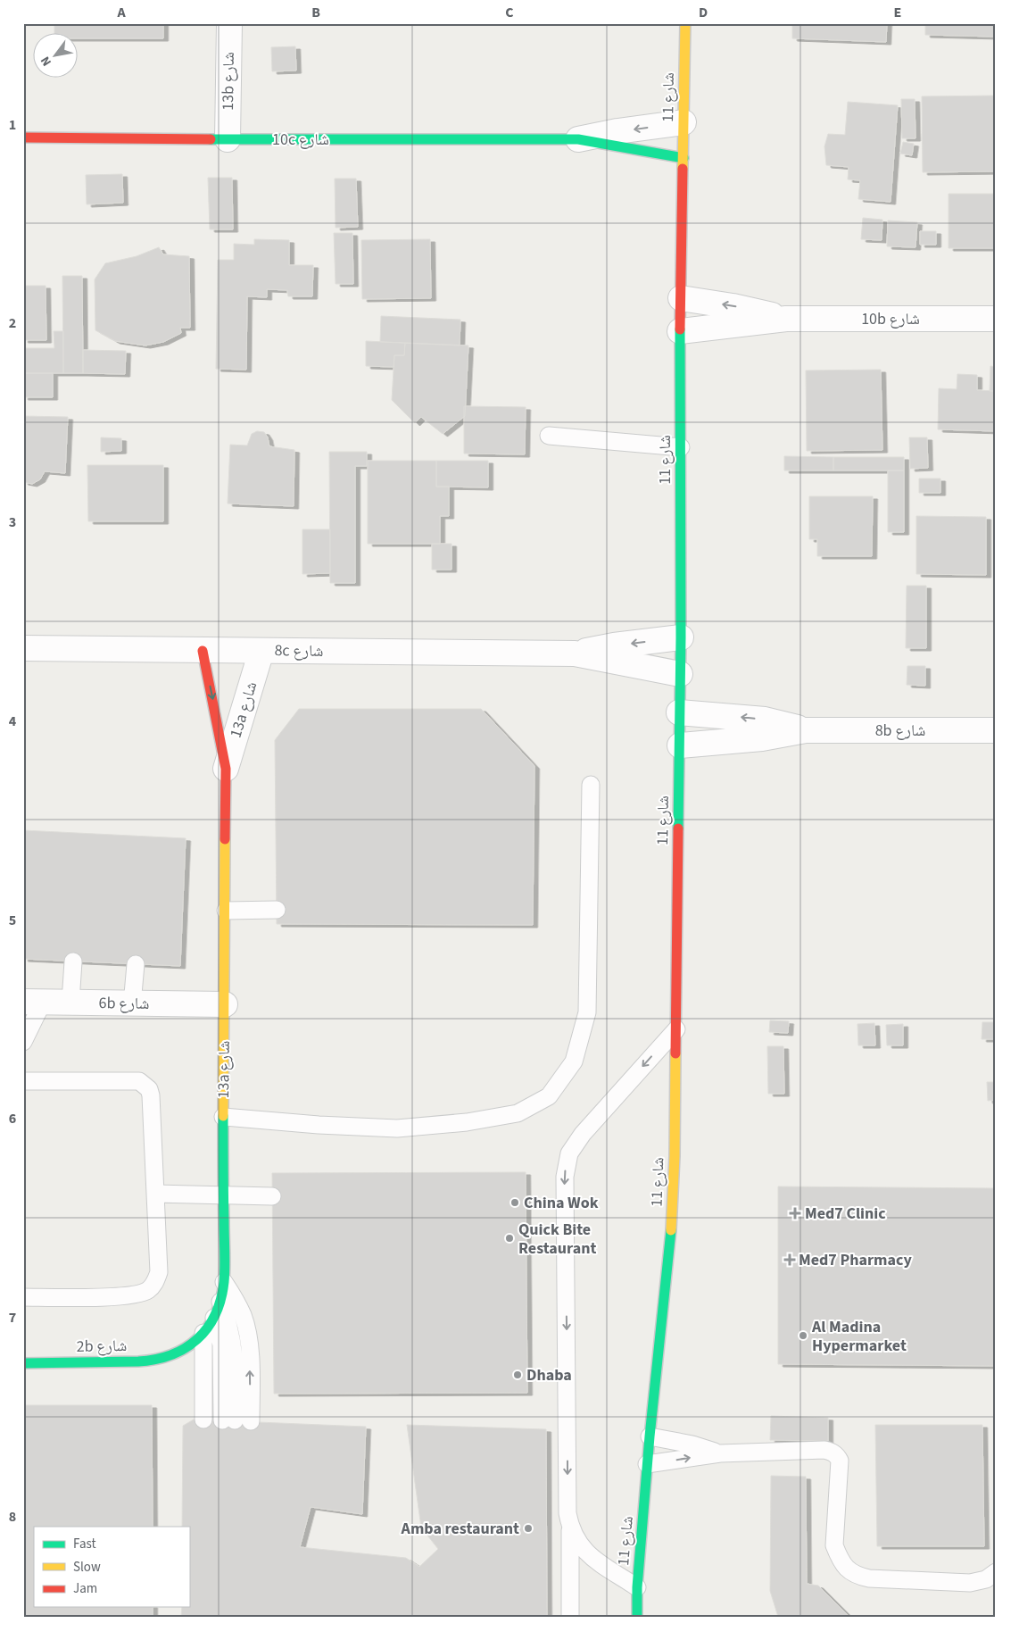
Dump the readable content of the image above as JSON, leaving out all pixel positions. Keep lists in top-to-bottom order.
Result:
{
  "streets": {
    "street": [
      "13b شارع",
      "شارع 11",
      "10c شارع",
      "10b شارع",
      "8c شارع",
      "13a شارع",
      "8b شارع",
      "6b شارع",
      "2b شارع"
    ]
  },
  "crossings": [
    ["13b شارع", "10c شارع"],
    ["شارع 11", "10c شارع"],
    ["شارع 11", "10b شارع"],
    ["شارع 11", "8c شارع"],
    ["شارع 11", "8b شارع"],
    ["8c شارع", "13a شارع"],
    ["13a شارع", "6b شارع"],
    ["13a شارع", "2b شارع"]
  ],
  "places": {
    "other": [
      "China Wok",
      "Quick Bite Restaurant",
      "Al Madina Hypermarket",
      "Dhaba",
      "Amba restaurant"
    ],
    "health": ["Med7 Clinic", "Med7 Pharmacy"]
  },
  "legend": ["Fast", "Slow", "Jam"],
  "north": "bottom left",
  "grid": {
    "columns": [
      "A",
      "B",
      "C",
      "D",
      "E"
    ],
    "rows": [
      "1",
      "2",
      "3",
      "4",
      "5",
      "6",
      "7",
      "8"
    ]
  }
}
